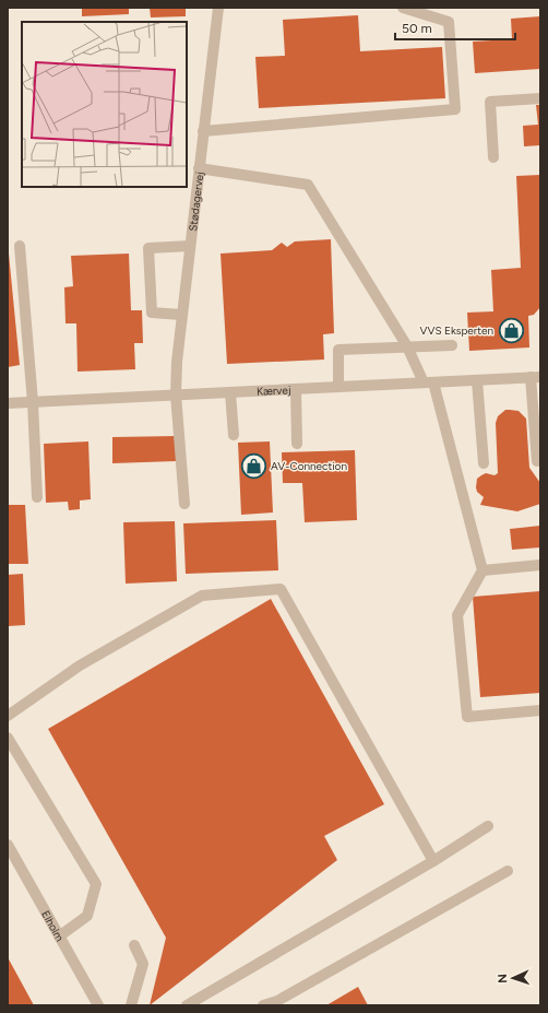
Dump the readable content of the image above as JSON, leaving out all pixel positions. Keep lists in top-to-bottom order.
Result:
{
  "streets": {
    "street": ["Stødagervej", "Kærvej", "Elholm"]
  },
  "crossings": [
    ["Stødagervej", "Kærvej"]
  ],
  "places": {
    "shop": ["VVS Eksperten", "AV-Connection"]
  },
  "scale_bar": "50 m",
  "north": "left"
}
